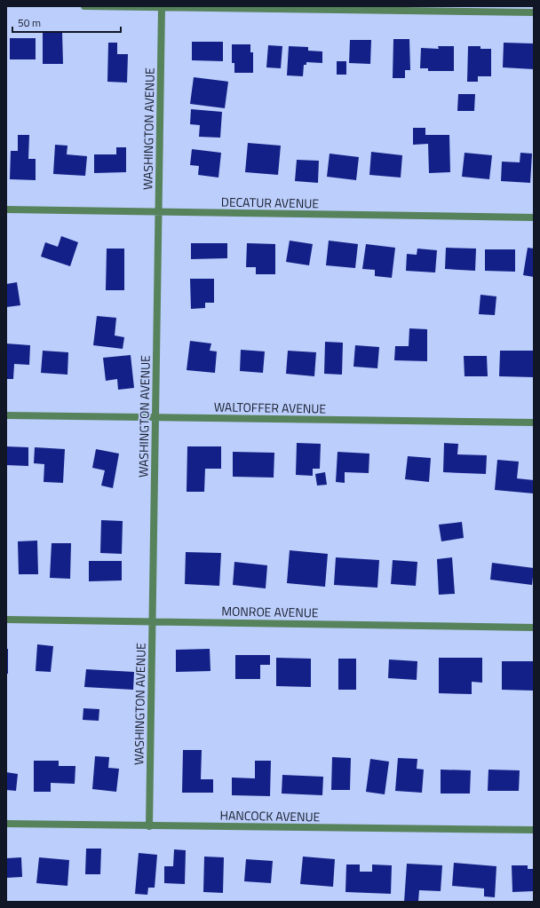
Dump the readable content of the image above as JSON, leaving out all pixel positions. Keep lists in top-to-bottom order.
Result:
{
  "streets": {
    "street": [
      "WASHINGTON AVENUE",
      "DECATUR AVENUE",
      "WALTOFFER AVENUE",
      "MONROE AVENUE",
      "HANCOCK AVENUE"
    ]
  },
  "crossings": [
    ["WASHINGTON AVENUE", "DECATUR AVENUE"],
    ["WASHINGTON AVENUE", "WALTOFFER AVENUE"],
    ["WASHINGTON AVENUE", "MONROE AVENUE"],
    ["WASHINGTON AVENUE", "HANCOCK AVENUE"]
  ],
  "scale_bar": "50 m"
}
